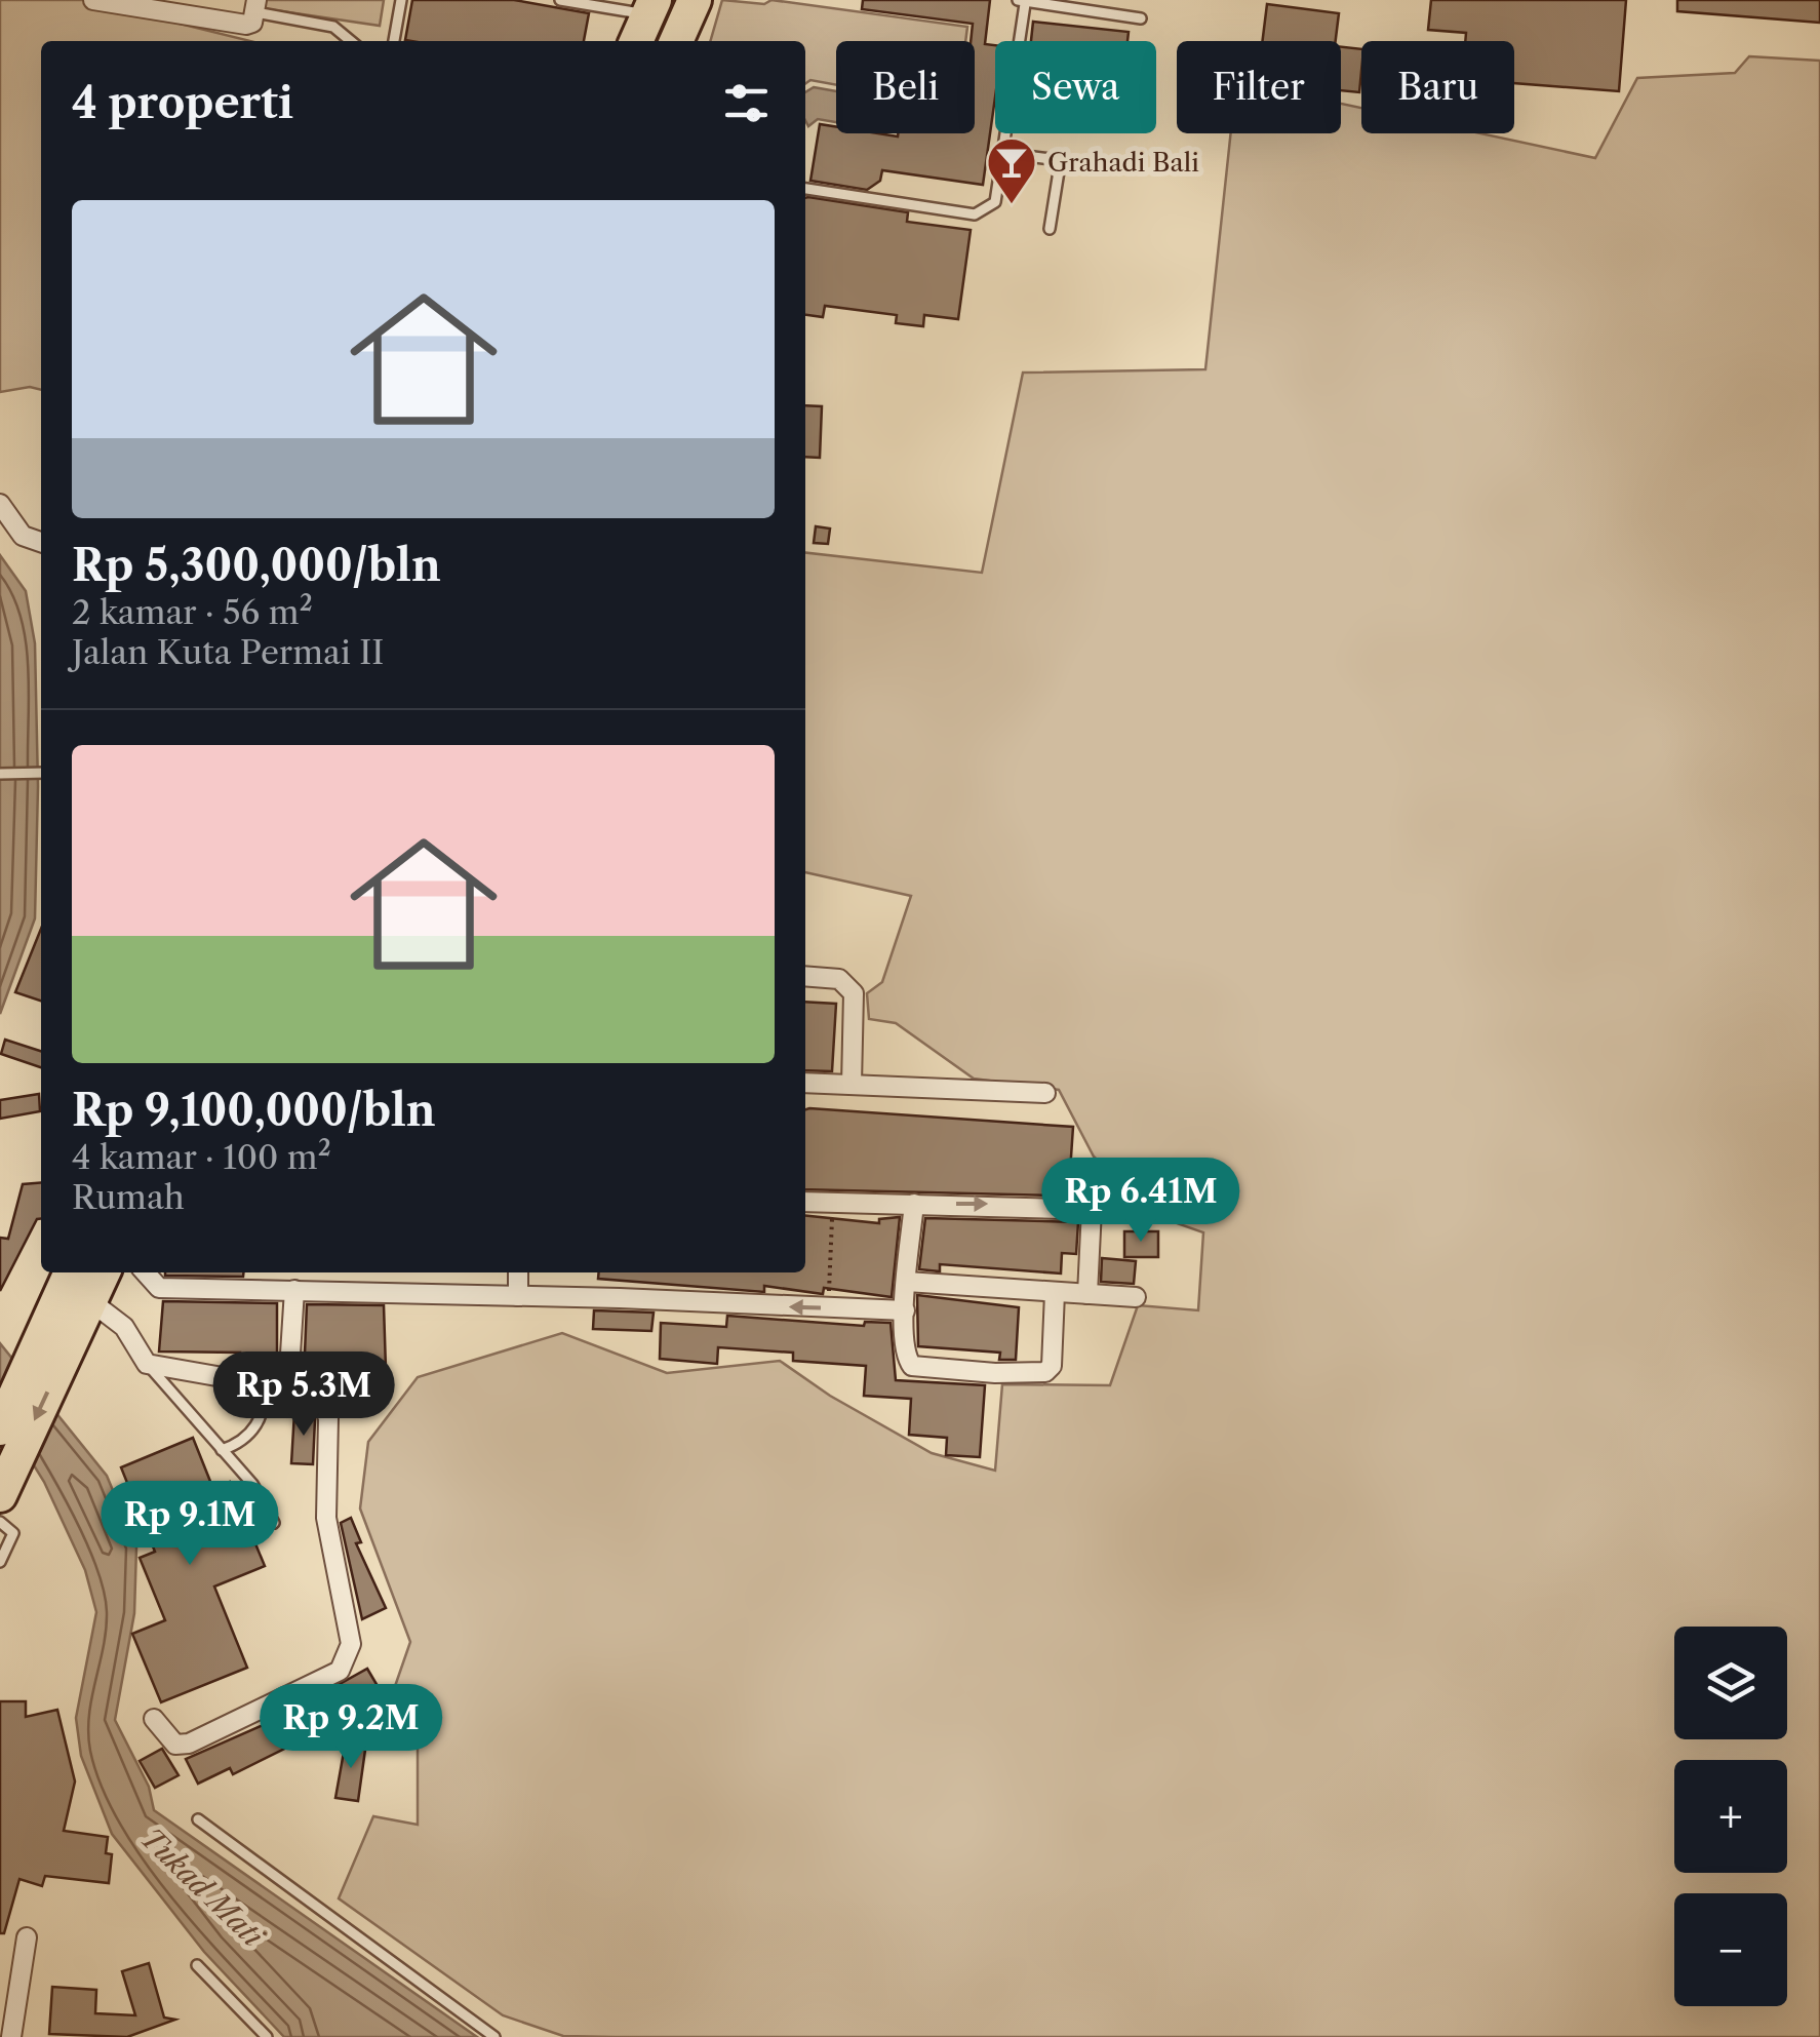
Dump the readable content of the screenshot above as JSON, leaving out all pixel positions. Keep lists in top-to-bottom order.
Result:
{
  "water": ["Tukad Mati"],
  "places": {
    "bar": ["Grahadi Bali"]
  },
  "page": {
    "chip": [
      "Beli",
      "Sewa",
      "Filter",
      "Baru"
    ],
    "heading": "4 properti",
    "list": [
      {
        "name": "Rp 5,300,000/bln",
        "note": "2 kamar · 56 m² · Jalan Kuta Permai II"
      },
      {
        "name": "Rp 9,100,000/bln",
        "note": "4 kamar · 100 m² · Rumah"
      }
    ],
    "price": [
      "Rp 6.41M",
      "Rp 5.3M",
      "Rp 9.1M",
      "Rp 9.2M"
    ],
    "map_buttons": ["+", "−"]
  }
}
